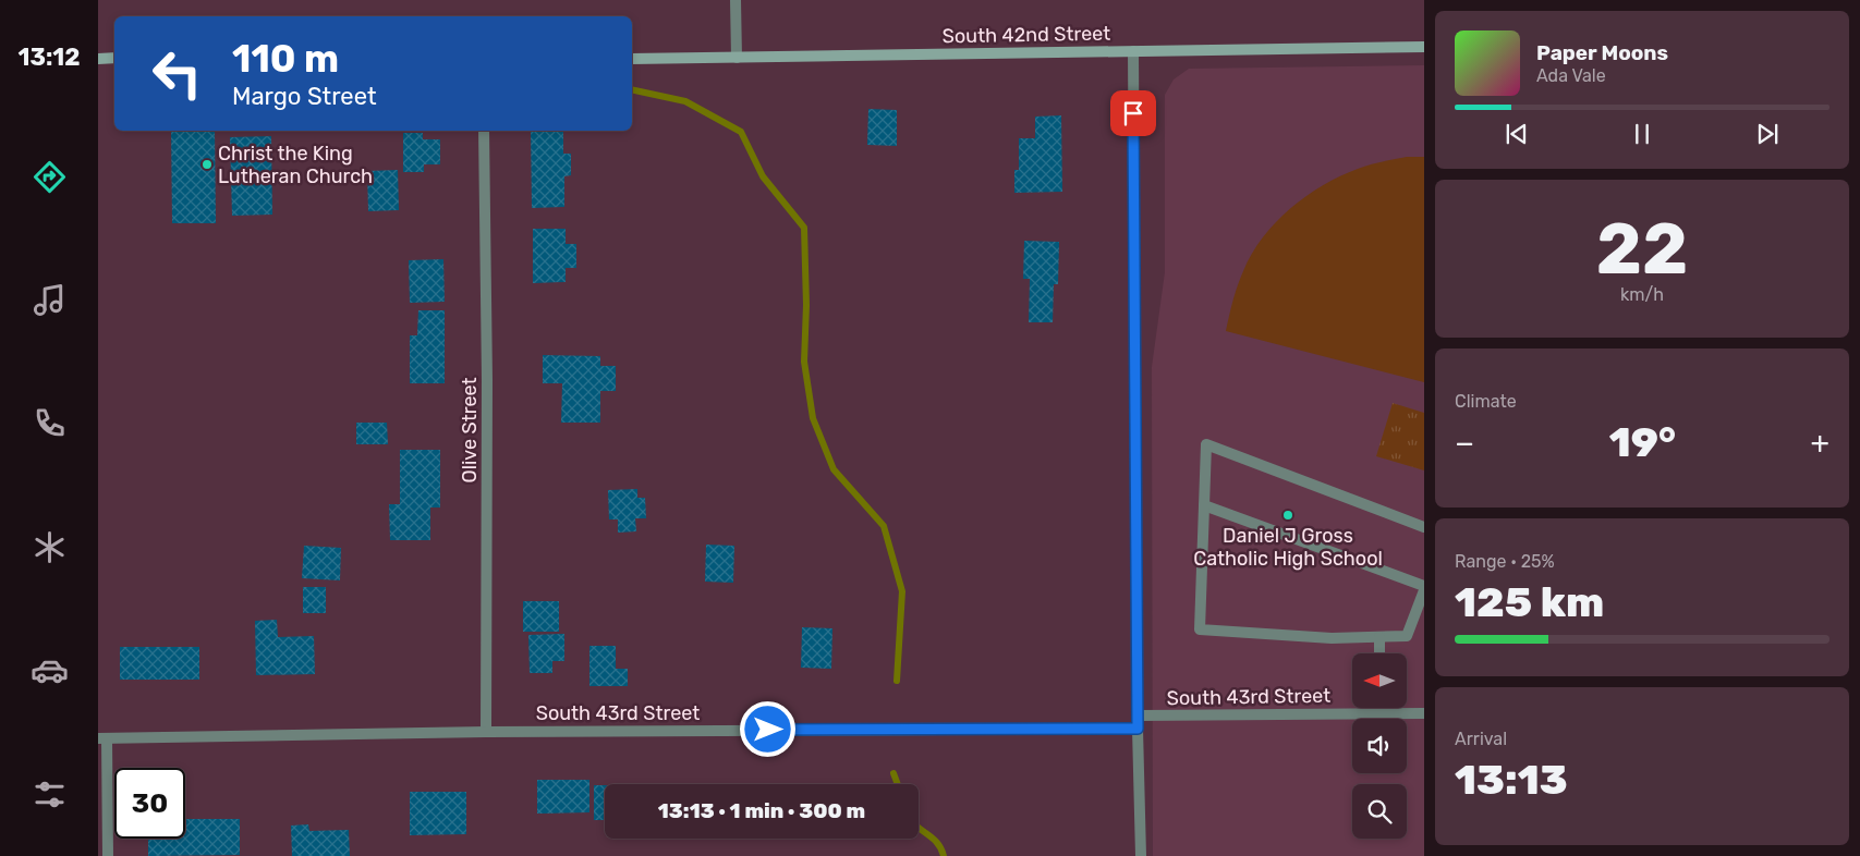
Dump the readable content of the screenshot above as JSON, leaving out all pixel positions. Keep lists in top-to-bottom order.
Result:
{
  "streets": {
    "street": ["South 42nd Street", "Olive Street", "South 43rd Street"]
  },
  "crossings": [
    ["Olive Street", "South 43rd Street"]
  ],
  "places": ["Christ the King Lutheran Church", "Daniel J Gross Catholic High School"],
  "north": "left",
  "page": {
    "tabs": "13:12",
    "turn": ["110 m", "Margo Street"],
    "song": ["Paper Moons", "Ada Vale"],
    "tile": [
      ["22", "km/h"],
      "Climate",
      ["Range · 25%", "125 km"],
      ["Arrival", "13:13"]
    ],
    "heat": ["−", "19°", "+"],
    "limit": "30",
    "trip": "13:13 · 1 min · 300 m"
  }
}
